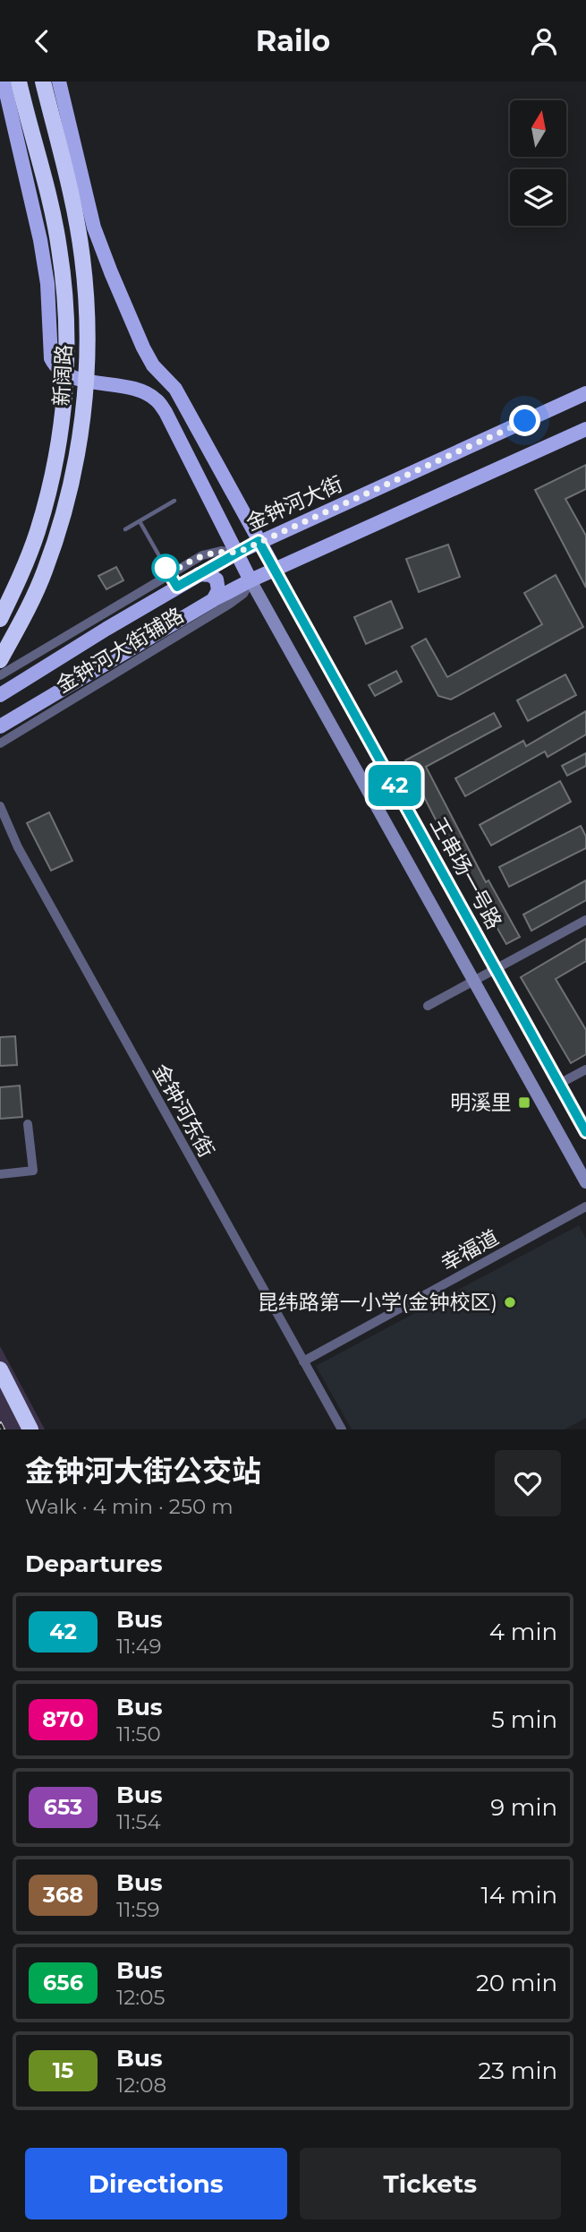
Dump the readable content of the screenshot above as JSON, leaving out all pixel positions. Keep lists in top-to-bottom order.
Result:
{
  "streets": {
    "highway": ["新阔路"],
    "main road": ["金钟河大街", "王串场一号路"],
    "street": ["金钟河大街辅路", "金钟河东街", "幸福道"]
  },
  "crossings": [
    ["金钟河大街", "金钟河大街辅路"],
    ["金钟河东街", "幸福道"]
  ],
  "places": {
    "transit": ["明溪里"],
    "other": ["昆纬路第一小学(金钟校区)"]
  },
  "lines": ["bus line 42"],
  "north": "top",
  "page": {
    "header": "Railo",
    "on_map": "42",
    "heading": [
      ["金钟河大街公交站", "Walk · 4 min · 250 m"],
      "Departures"
    ],
    "list": [
      {
        "mark": "42",
        "name": "Bus",
        "note": "11:49",
        "value": "4 min"
      },
      {
        "mark": "870",
        "name": "Bus",
        "note": "11:50",
        "value": "5 min"
      },
      {
        "mark": "653",
        "name": "Bus",
        "note": "11:54",
        "value": "9 min"
      },
      {
        "mark": "368",
        "name": "Bus",
        "note": "11:59",
        "value": "14 min"
      },
      {
        "mark": "656",
        "name": "Bus",
        "note": "12:05",
        "value": "20 min"
      },
      {
        "mark": "15",
        "name": "Bus",
        "note": "12:08",
        "value": "23 min"
      }
    ],
    "buttons": ["Directions", "Tickets"]
  }
}
